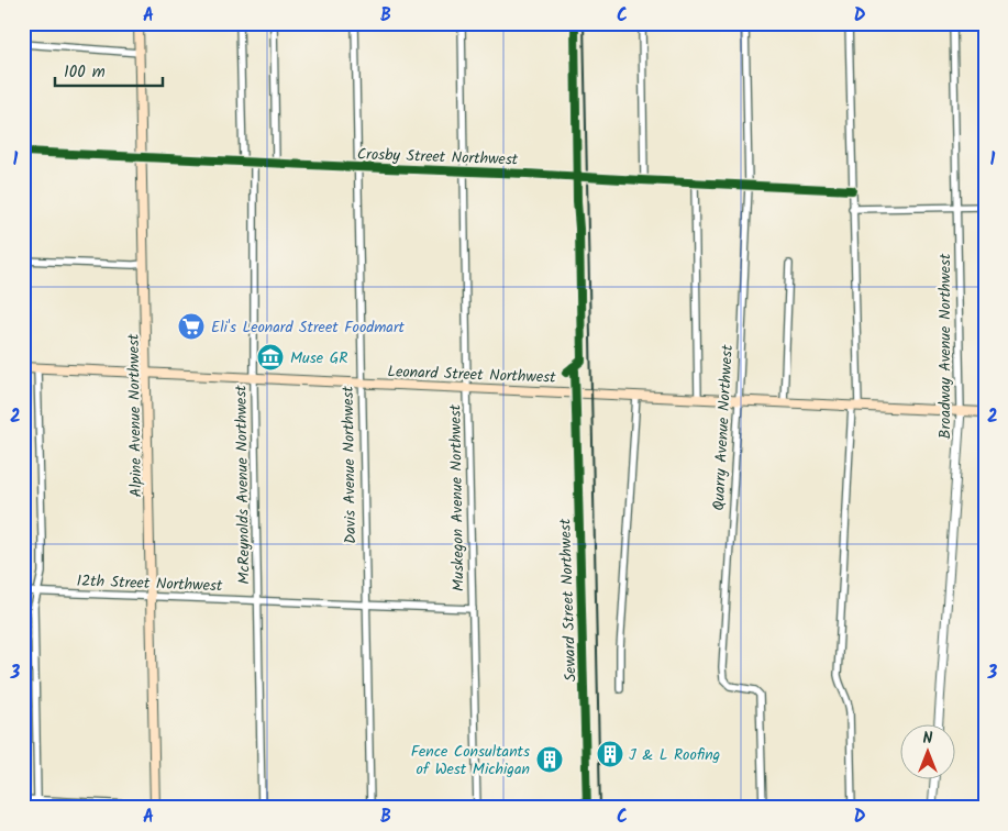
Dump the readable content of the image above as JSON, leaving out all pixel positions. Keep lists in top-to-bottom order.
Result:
{
  "streets": {
    "main road": ["Leonard Street Northwest", "Alpine Avenue Northwest"],
    "street": [
      "Crosby Street Northwest",
      "Broadway Avenue Northwest",
      "Quarry Avenue Northwest",
      "Davis Avenue Northwest",
      "McReynolds Avenue Northwest",
      "Muskegon Avenue Northwest",
      "12th Street Northwest",
      "Seward Street Northwest"
    ]
  },
  "crossings": [
    ["Crosby Street Northwest", "Alpine Avenue Northwest"],
    ["Crosby Street Northwest", "Quarry Avenue Northwest"],
    ["Crosby Street Northwest", "Davis Avenue Northwest"],
    ["Crosby Street Northwest", "McReynolds Avenue Northwest"],
    ["Crosby Street Northwest", "Muskegon Avenue Northwest"],
    ["Broadway Avenue Northwest", "Leonard Street Northwest"],
    ["Leonard Street Northwest", "Alpine Avenue Northwest"],
    ["Leonard Street Northwest", "Quarry Avenue Northwest"],
    ["Leonard Street Northwest", "Davis Avenue Northwest"],
    ["Leonard Street Northwest", "McReynolds Avenue Northwest"],
    ["Leonard Street Northwest", "Muskegon Avenue Northwest"],
    ["Leonard Street Northwest", "Seward Street Northwest"],
    ["Alpine Avenue Northwest", "12th Street Northwest"],
    ["Davis Avenue Northwest", "12th Street Northwest"],
    ["McReynolds Avenue Northwest", "12th Street Northwest"],
    ["Muskegon Avenue Northwest", "12th Street Northwest"]
  ],
  "places": {
    "supermarket": ["Eli's Leonard Street Foodmart"],
    "museum": ["Muse GR"],
    "building": ["J & L Roofing", "Fence Consultants of West Michigan"]
  },
  "scale_bar": "100 m",
  "north": "top",
  "grid": {
    "columns": [
      "A",
      "B",
      "C",
      "D"
    ],
    "rows": ["1", "2", "3"]
  }
}
